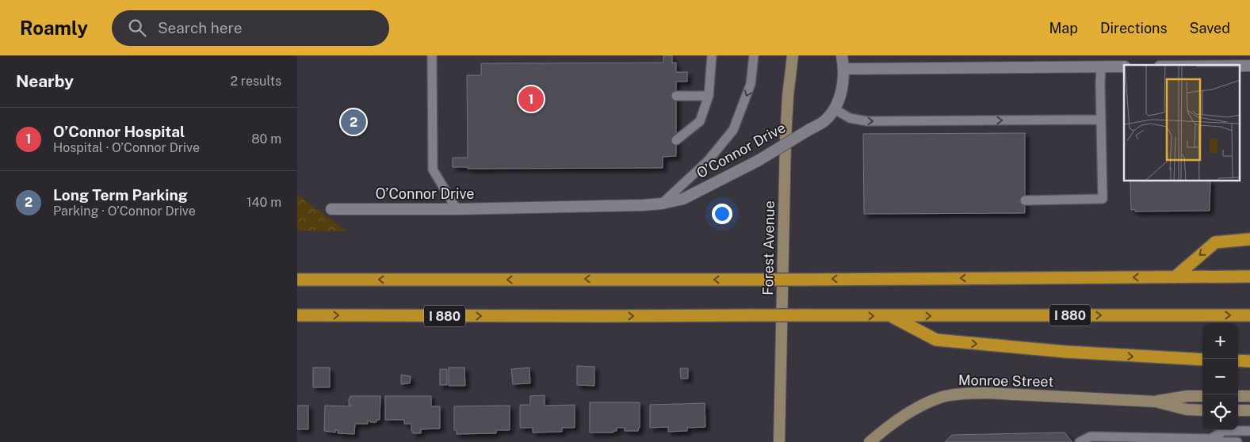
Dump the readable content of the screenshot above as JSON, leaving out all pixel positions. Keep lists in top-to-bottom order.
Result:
{
  "streets": {
    "highway": ["I 880"],
    "main road": ["Forest Avenue", "Monroe Street"],
    "street": ["O’Connor Drive"]
  },
  "page": {
    "header": "Roamly",
    "search": "Search here",
    "nav": ["Map", "Directions", "Saved"],
    "heading": ["Nearby", "2 results"],
    "pins": ["1", "2"],
    "list": [
      {
        "mark": "1",
        "name": "O’Connor Hospital",
        "note": "Hospital · O’Connor Drive",
        "value": "80 m"
      },
      {
        "mark": "2",
        "name": "Long Term Parking",
        "note": "Parking · O’Connor Drive",
        "value": "140 m"
      }
    ],
    "map_buttons": ["+", "−"]
  }
}
